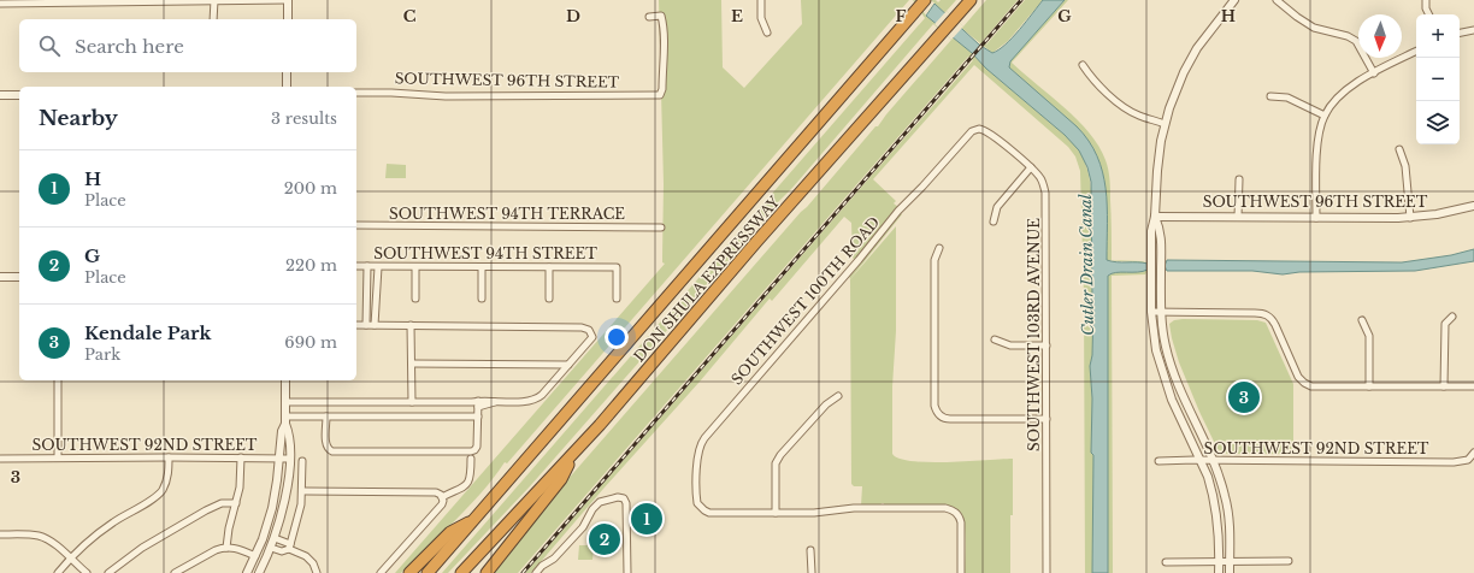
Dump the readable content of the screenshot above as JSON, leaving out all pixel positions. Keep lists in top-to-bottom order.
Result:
{
  "streets": {
    "highway": ["DON SHULA EXPRESSWAY"],
    "street": [
      "SOUTHWEST 96TH STREET",
      "SOUTHWEST 94TH TERRACE",
      "SOUTHWEST 94TH STREET",
      "SOUTHWEST 100TH ROAD",
      "SOUTHWEST 103RD AVENUE",
      "SOUTHWEST 92ND STREET"
    ]
  },
  "crossings": [
    ["SOUTHWEST 100TH ROAD", "SOUTHWEST 103RD AVENUE"]
  ],
  "water": ["Cutler Drain Canal"],
  "north": "bottom",
  "page": {
    "map_buttons": ["+", "−"],
    "search": "Search here",
    "heading": ["Nearby", "3 results"],
    "list": [
      {
        "mark": "1",
        "name": "H",
        "note": "Place",
        "value": "200 m"
      },
      {
        "mark": "2",
        "name": "G",
        "note": "Place",
        "value": "220 m"
      },
      {
        "mark": "3",
        "name": "Kendale Park",
        "note": "Park",
        "value": "690 m"
      }
    ],
    "pins": ["3", "1", "2"]
  },
  "grid": {
    "columns": [
      "C",
      "D",
      "E",
      "F",
      "G",
      "H"
    ],
    "rows": ["3"]
  }
}
